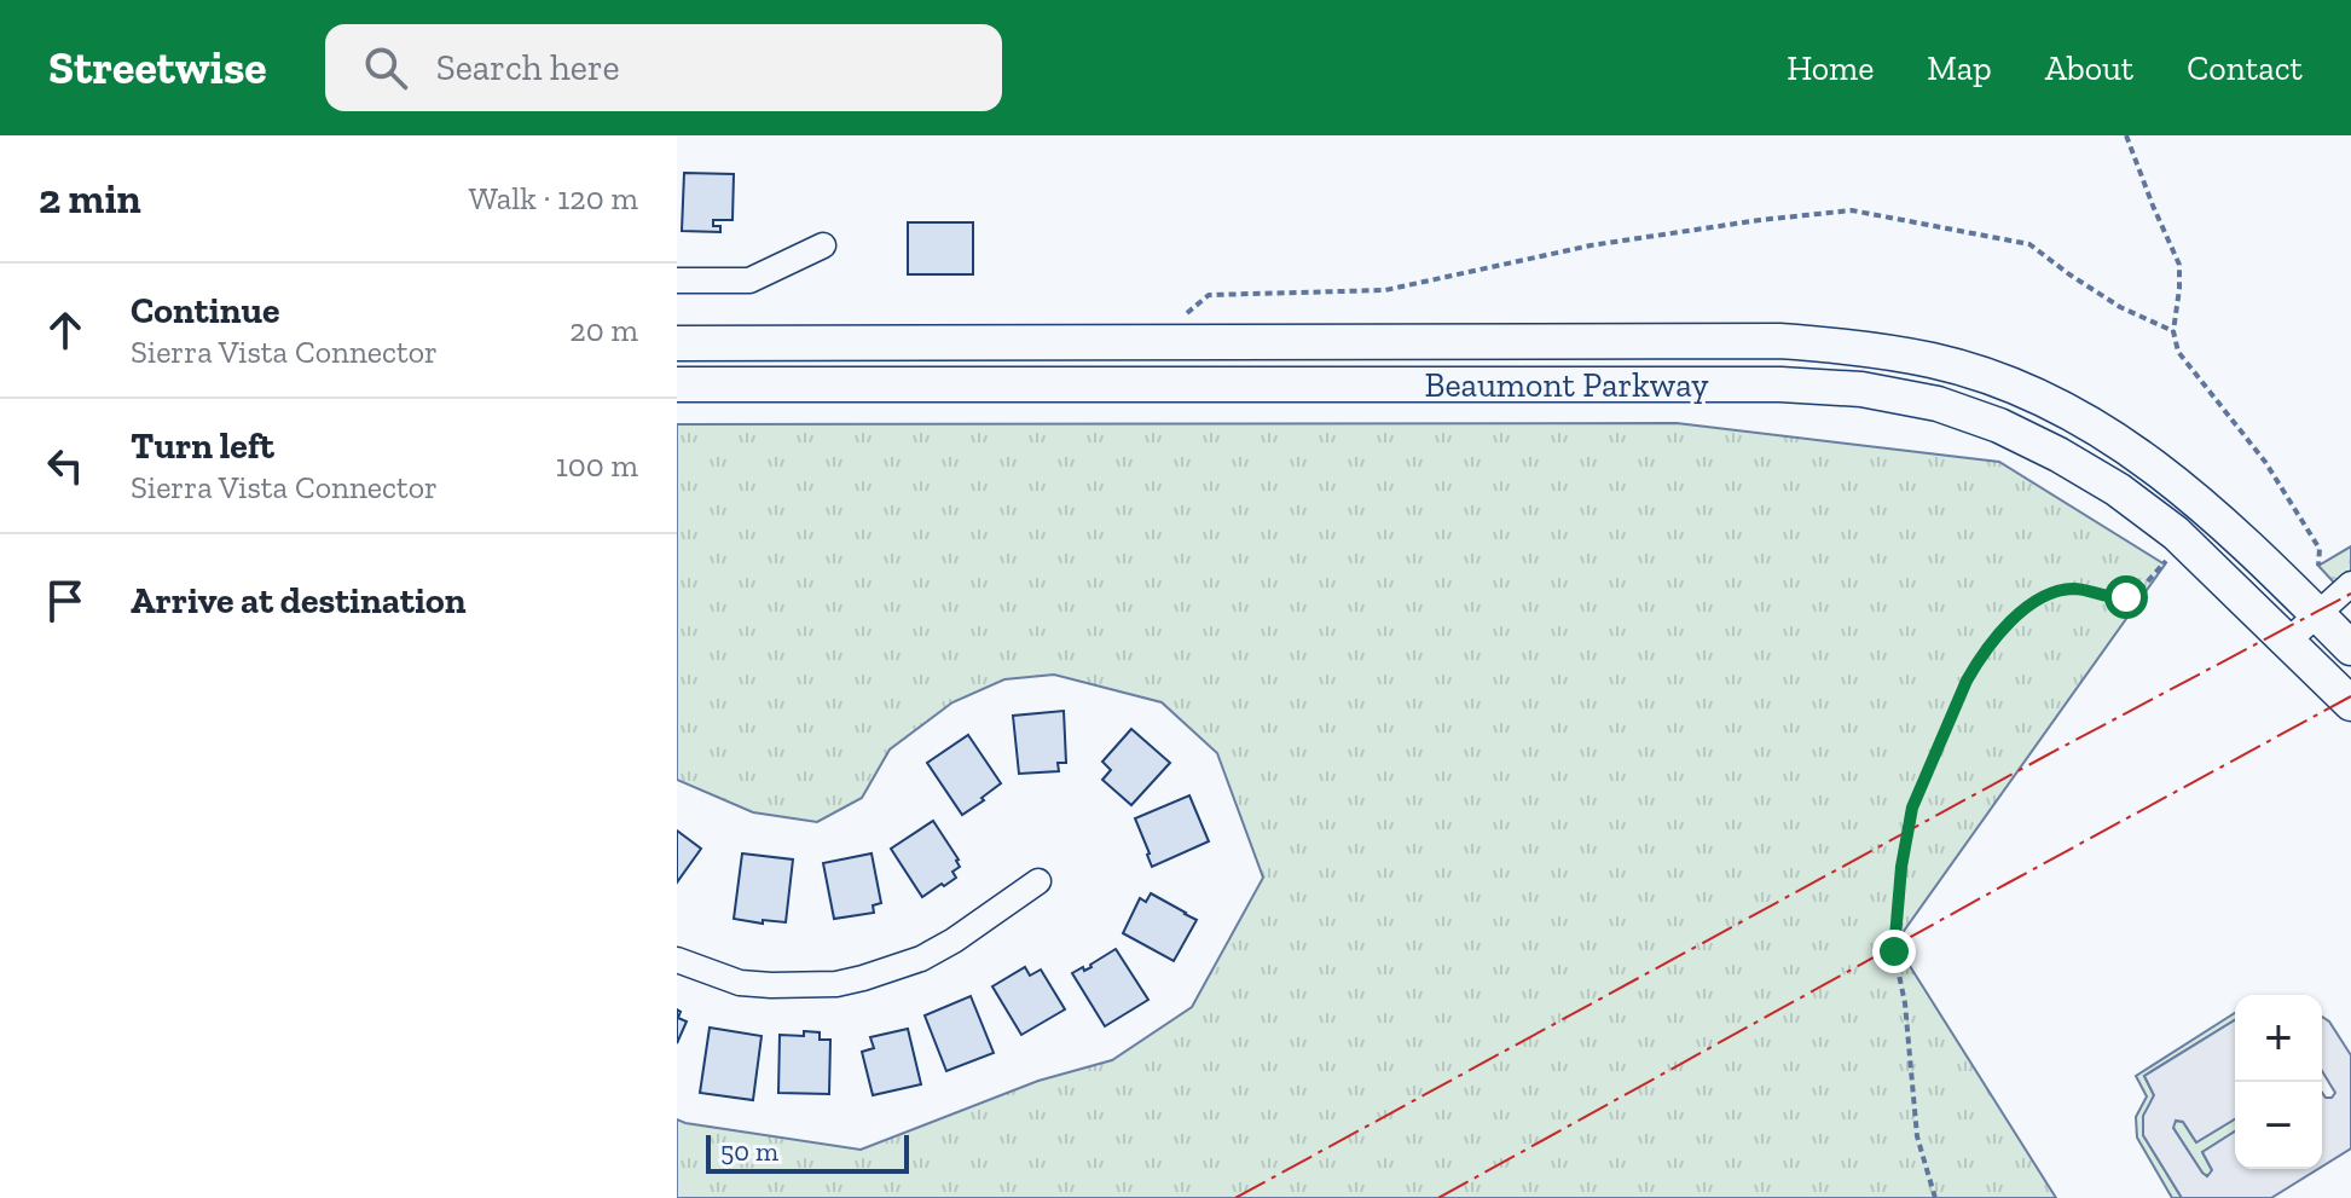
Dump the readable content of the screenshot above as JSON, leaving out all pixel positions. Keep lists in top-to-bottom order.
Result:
{
  "streets": {
    "street": ["Beaumont Parkway"]
  },
  "scale_bar": "50 m",
  "page": {
    "header": "Streetwise",
    "search": "Search here",
    "nav": [
      "Home",
      "Map",
      "About",
      "Contact"
    ],
    "heading": ["2 min", "Walk · 120 m"],
    "list": [
      ["Continue", "Sierra Vista Connector", "20 m"],
      ["Turn left", "Sierra Vista Connector", "100 m"],
      "Arrive at destination"
    ],
    "map_buttons": ["+", "−"],
    "scale": "50 m"
  }
}
